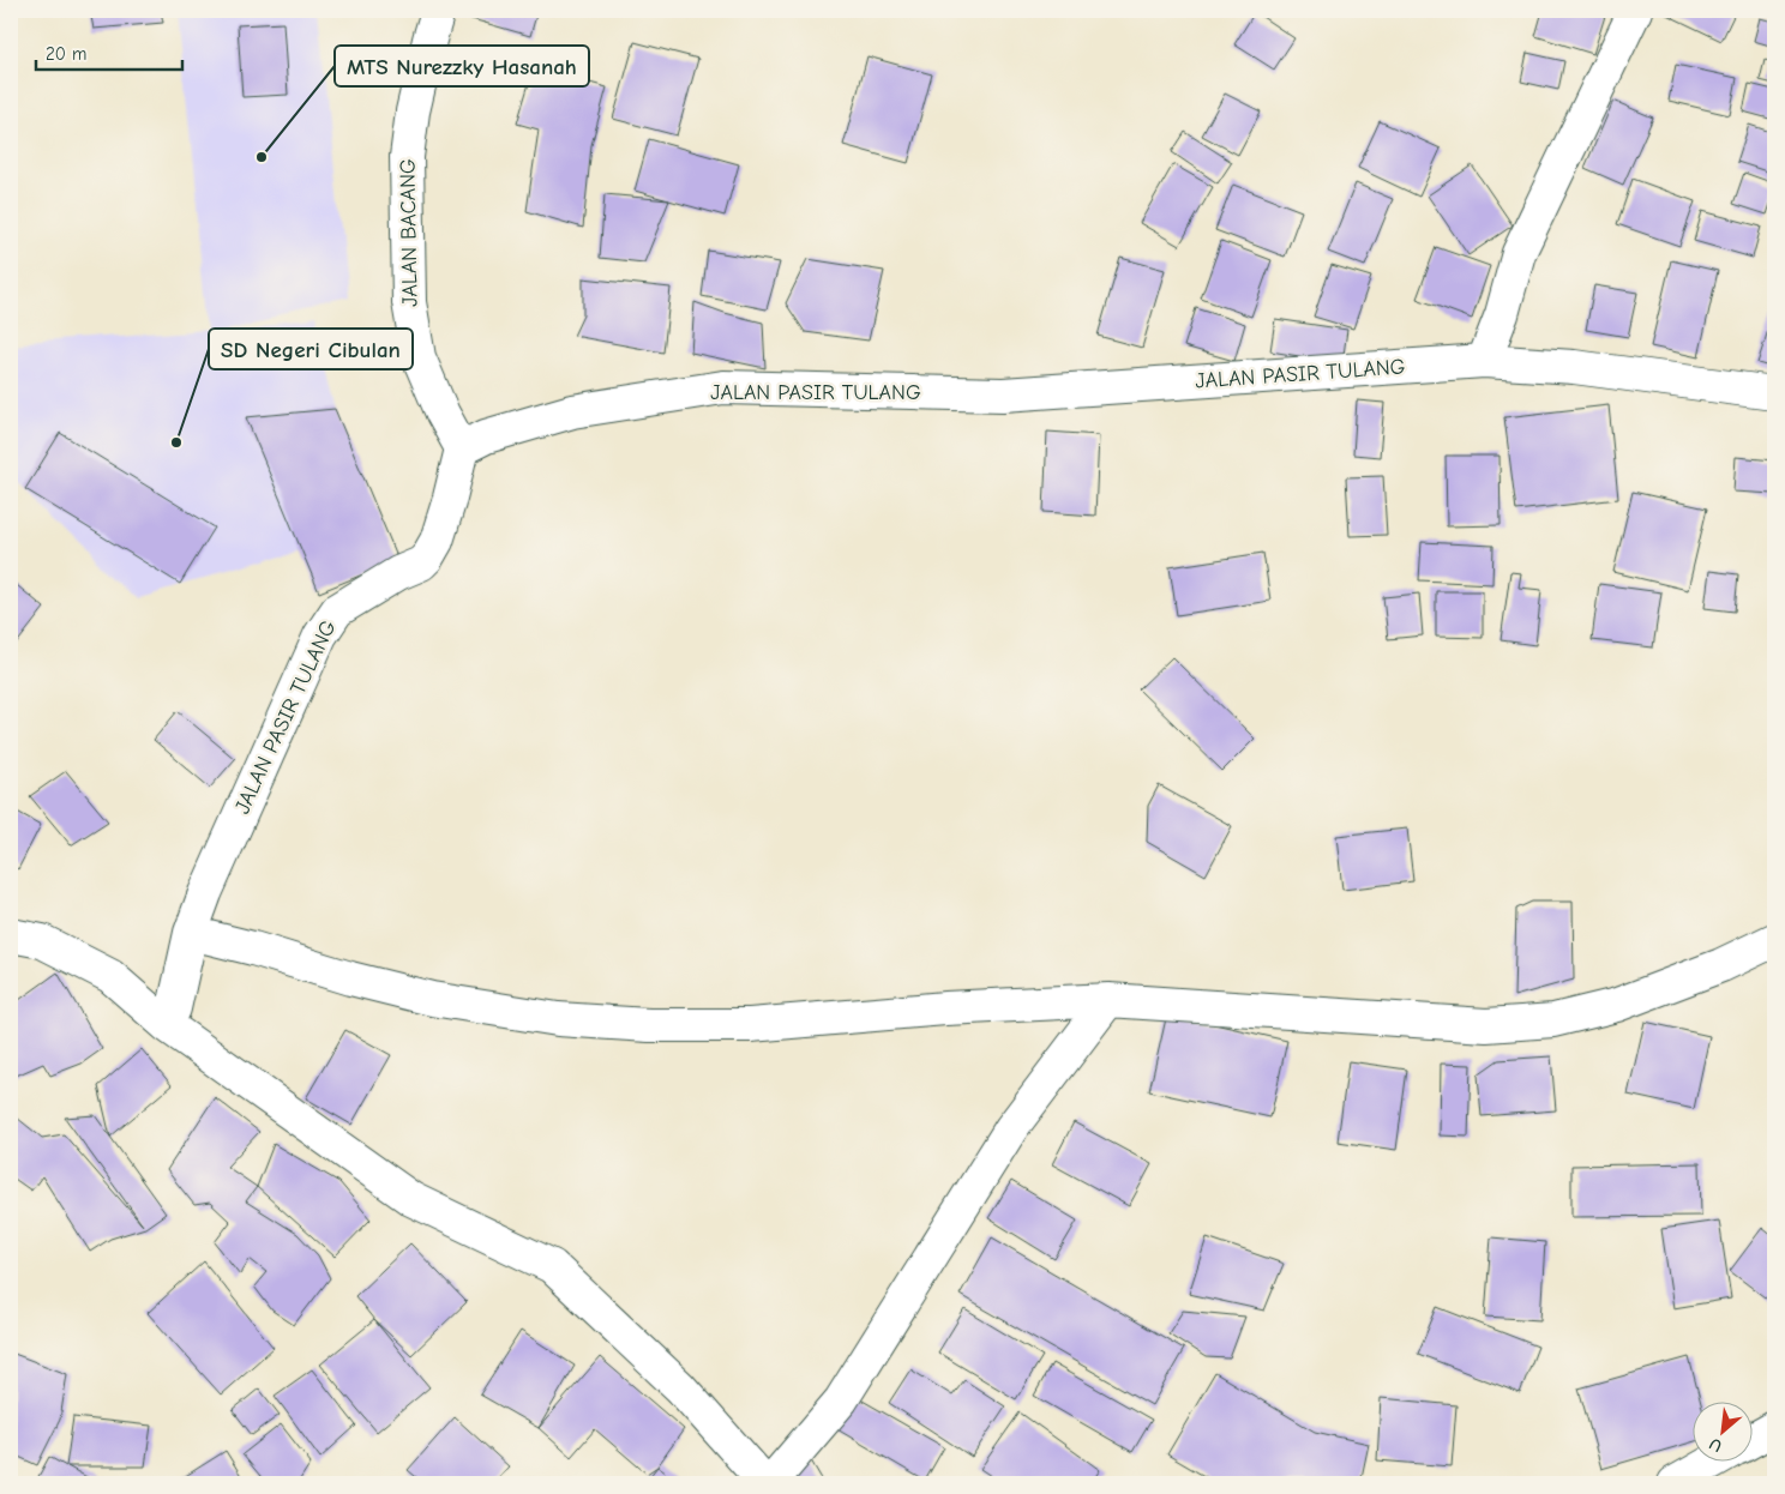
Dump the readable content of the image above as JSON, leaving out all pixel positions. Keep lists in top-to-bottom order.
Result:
{
  "streets": {
    "street": ["JALAN BACANG", "JALAN PASIR TULANG"]
  },
  "crossings": [
    ["JALAN BACANG", "JALAN PASIR TULANG"]
  ],
  "places": ["MTS Nurezzky Hasanah", "SD Negeri Cibulan"],
  "scale_bar": "20 m",
  "north": "bottom left"
}
